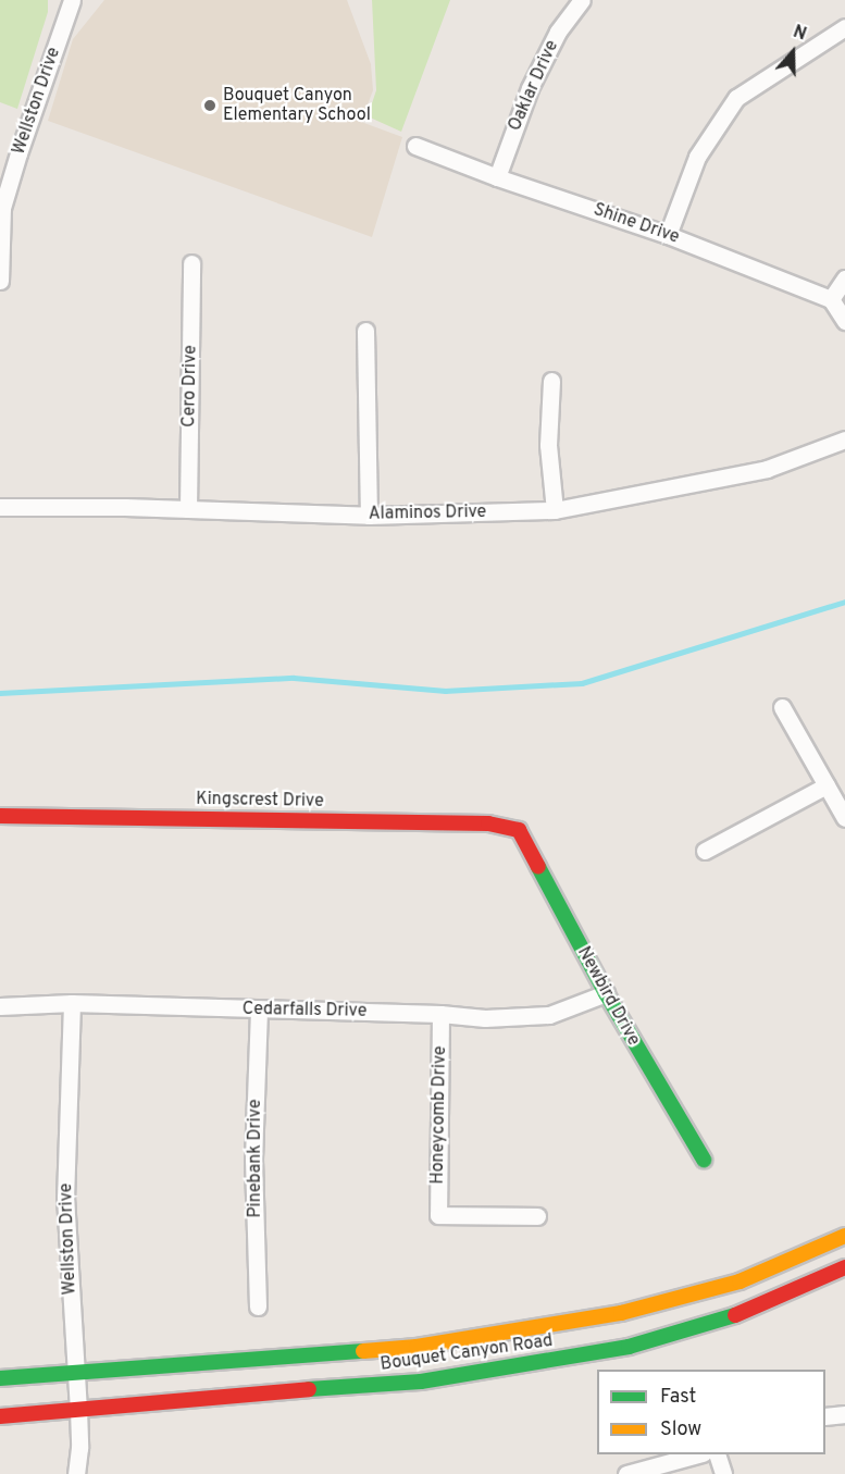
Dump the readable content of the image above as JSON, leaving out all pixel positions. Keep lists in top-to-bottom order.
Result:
{
  "streets": {
    "main road": ["Kingscrest Drive", "Newbird Drive", "Bouquet Canyon Road"],
    "street": [
      "Oaklar Drive",
      "Wellston Drive",
      "Shine Drive",
      "Cero Drive",
      "Alaminos Drive",
      "Cedarfalls Drive",
      "Honeycomb Drive",
      "Pinebank Drive"
    ]
  },
  "crossings": [
    ["Oaklar Drive", "Shine Drive"],
    ["Wellston Drive", "Cedarfalls Drive"],
    ["Wellston Drive", "Bouquet Canyon Road"],
    ["Cero Drive", "Alaminos Drive"],
    ["Kingscrest Drive", "Newbird Drive"],
    ["Newbird Drive", "Cedarfalls Drive"],
    ["Cedarfalls Drive", "Honeycomb Drive"],
    ["Cedarfalls Drive", "Pinebank Drive"]
  ],
  "places": ["Bouquet Canyon Elementary School"],
  "legend": ["Fast", "Slow"],
  "north": "top"
}
